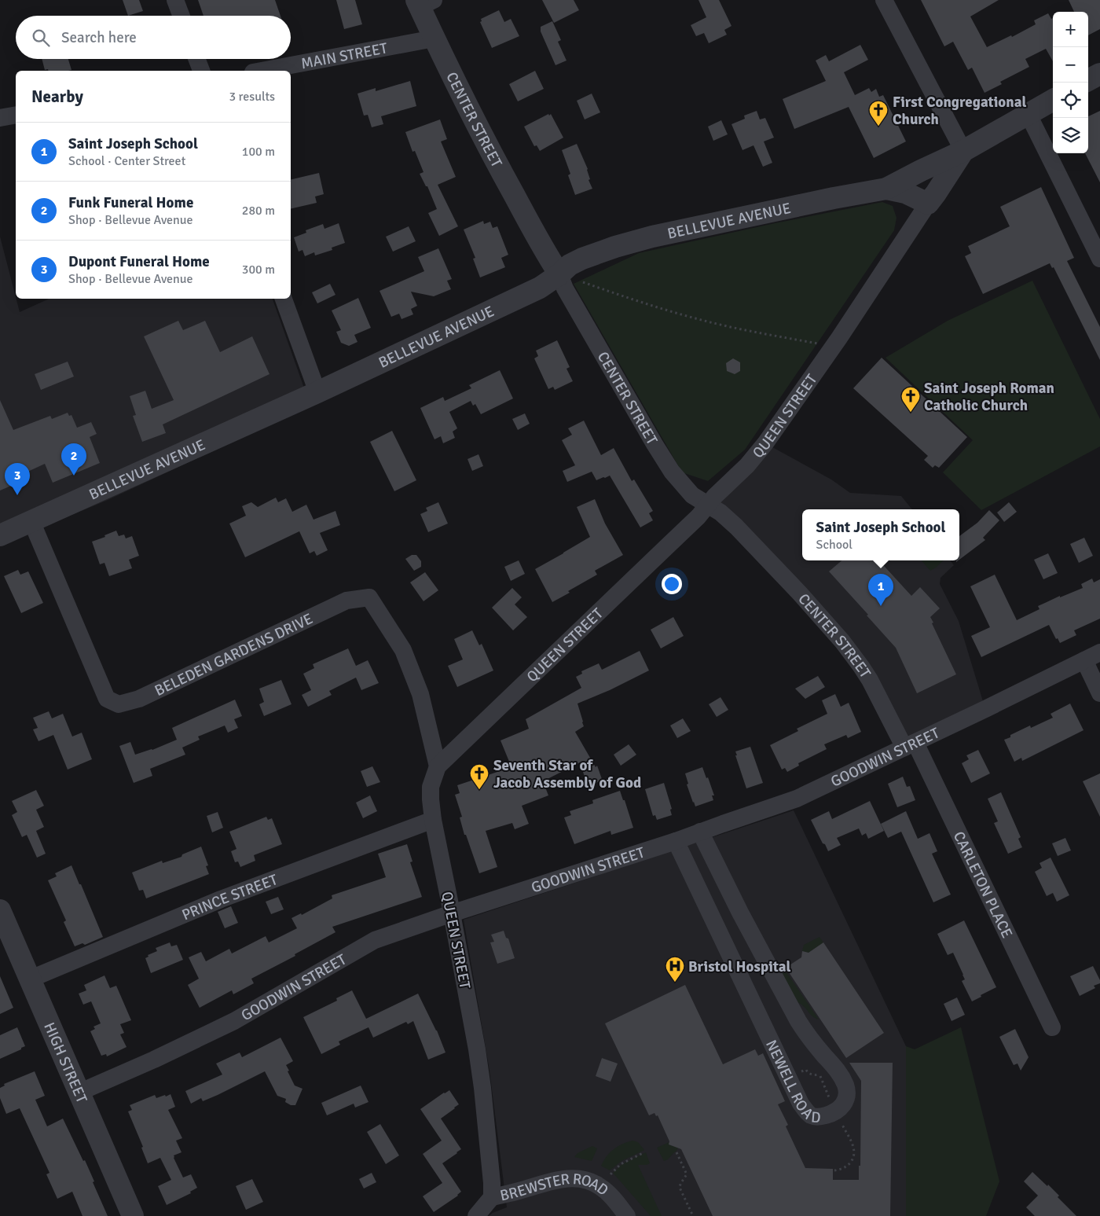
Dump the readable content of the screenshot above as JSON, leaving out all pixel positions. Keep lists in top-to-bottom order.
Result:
{
  "streets": {
    "street": [
      "MAIN STREET",
      "CENTER STREET",
      "BELLEVUE AVENUE",
      "QUEEN STREET",
      "BELEDEN GARDENS DRIVE",
      "GOODWIN STREET",
      "CARLETON PLACE",
      "PRINCE STREET",
      "HIGH STREET",
      "NEWELL ROAD",
      "BREWSTER ROAD"
    ]
  },
  "crossings": [
    ["MAIN STREET", "CENTER STREET"],
    ["CENTER STREET", "BELLEVUE AVENUE"],
    ["CENTER STREET", "QUEEN STREET"],
    ["CENTER STREET", "GOODWIN STREET"],
    ["CENTER STREET", "CARLETON PLACE"],
    ["BELLEVUE AVENUE", "QUEEN STREET"],
    ["BELLEVUE AVENUE", "BELEDEN GARDENS DRIVE"],
    ["QUEEN STREET", "BELEDEN GARDENS DRIVE"],
    ["QUEEN STREET", "GOODWIN STREET"],
    ["QUEEN STREET", "PRINCE STREET"],
    ["QUEEN STREET", "BREWSTER ROAD"],
    ["GOODWIN STREET", "CARLETON PLACE"],
    ["GOODWIN STREET", "HIGH STREET"],
    ["GOODWIN STREET", "NEWELL ROAD"],
    ["PRINCE STREET", "HIGH STREET"]
  ],
  "places": {
    "church": ["First Congregational Church", "Saint Joseph Roman Catholic Church", "Seventh Star of Jacob Assembly of God"],
    "hospital": ["Bristol Hospital"]
  },
  "page": {
    "map_buttons": ["+", "−"],
    "search": "Search here",
    "heading": ["Nearby", "3 results"],
    "list": [
      {
        "mark": "1",
        "name": "Saint Joseph School",
        "note": "School · Center Street",
        "value": "100 m"
      },
      {
        "mark": "2",
        "name": "Funk Funeral Home",
        "note": "Shop · Bellevue Avenue",
        "value": "280 m"
      },
      {
        "mark": "3",
        "name": "Dupont Funeral Home",
        "note": "Shop · Bellevue Avenue",
        "value": "300 m"
      }
    ],
    "pins": ["2", "3", "1"],
    "popup": ["Saint Joseph School", "School"]
  }
}
